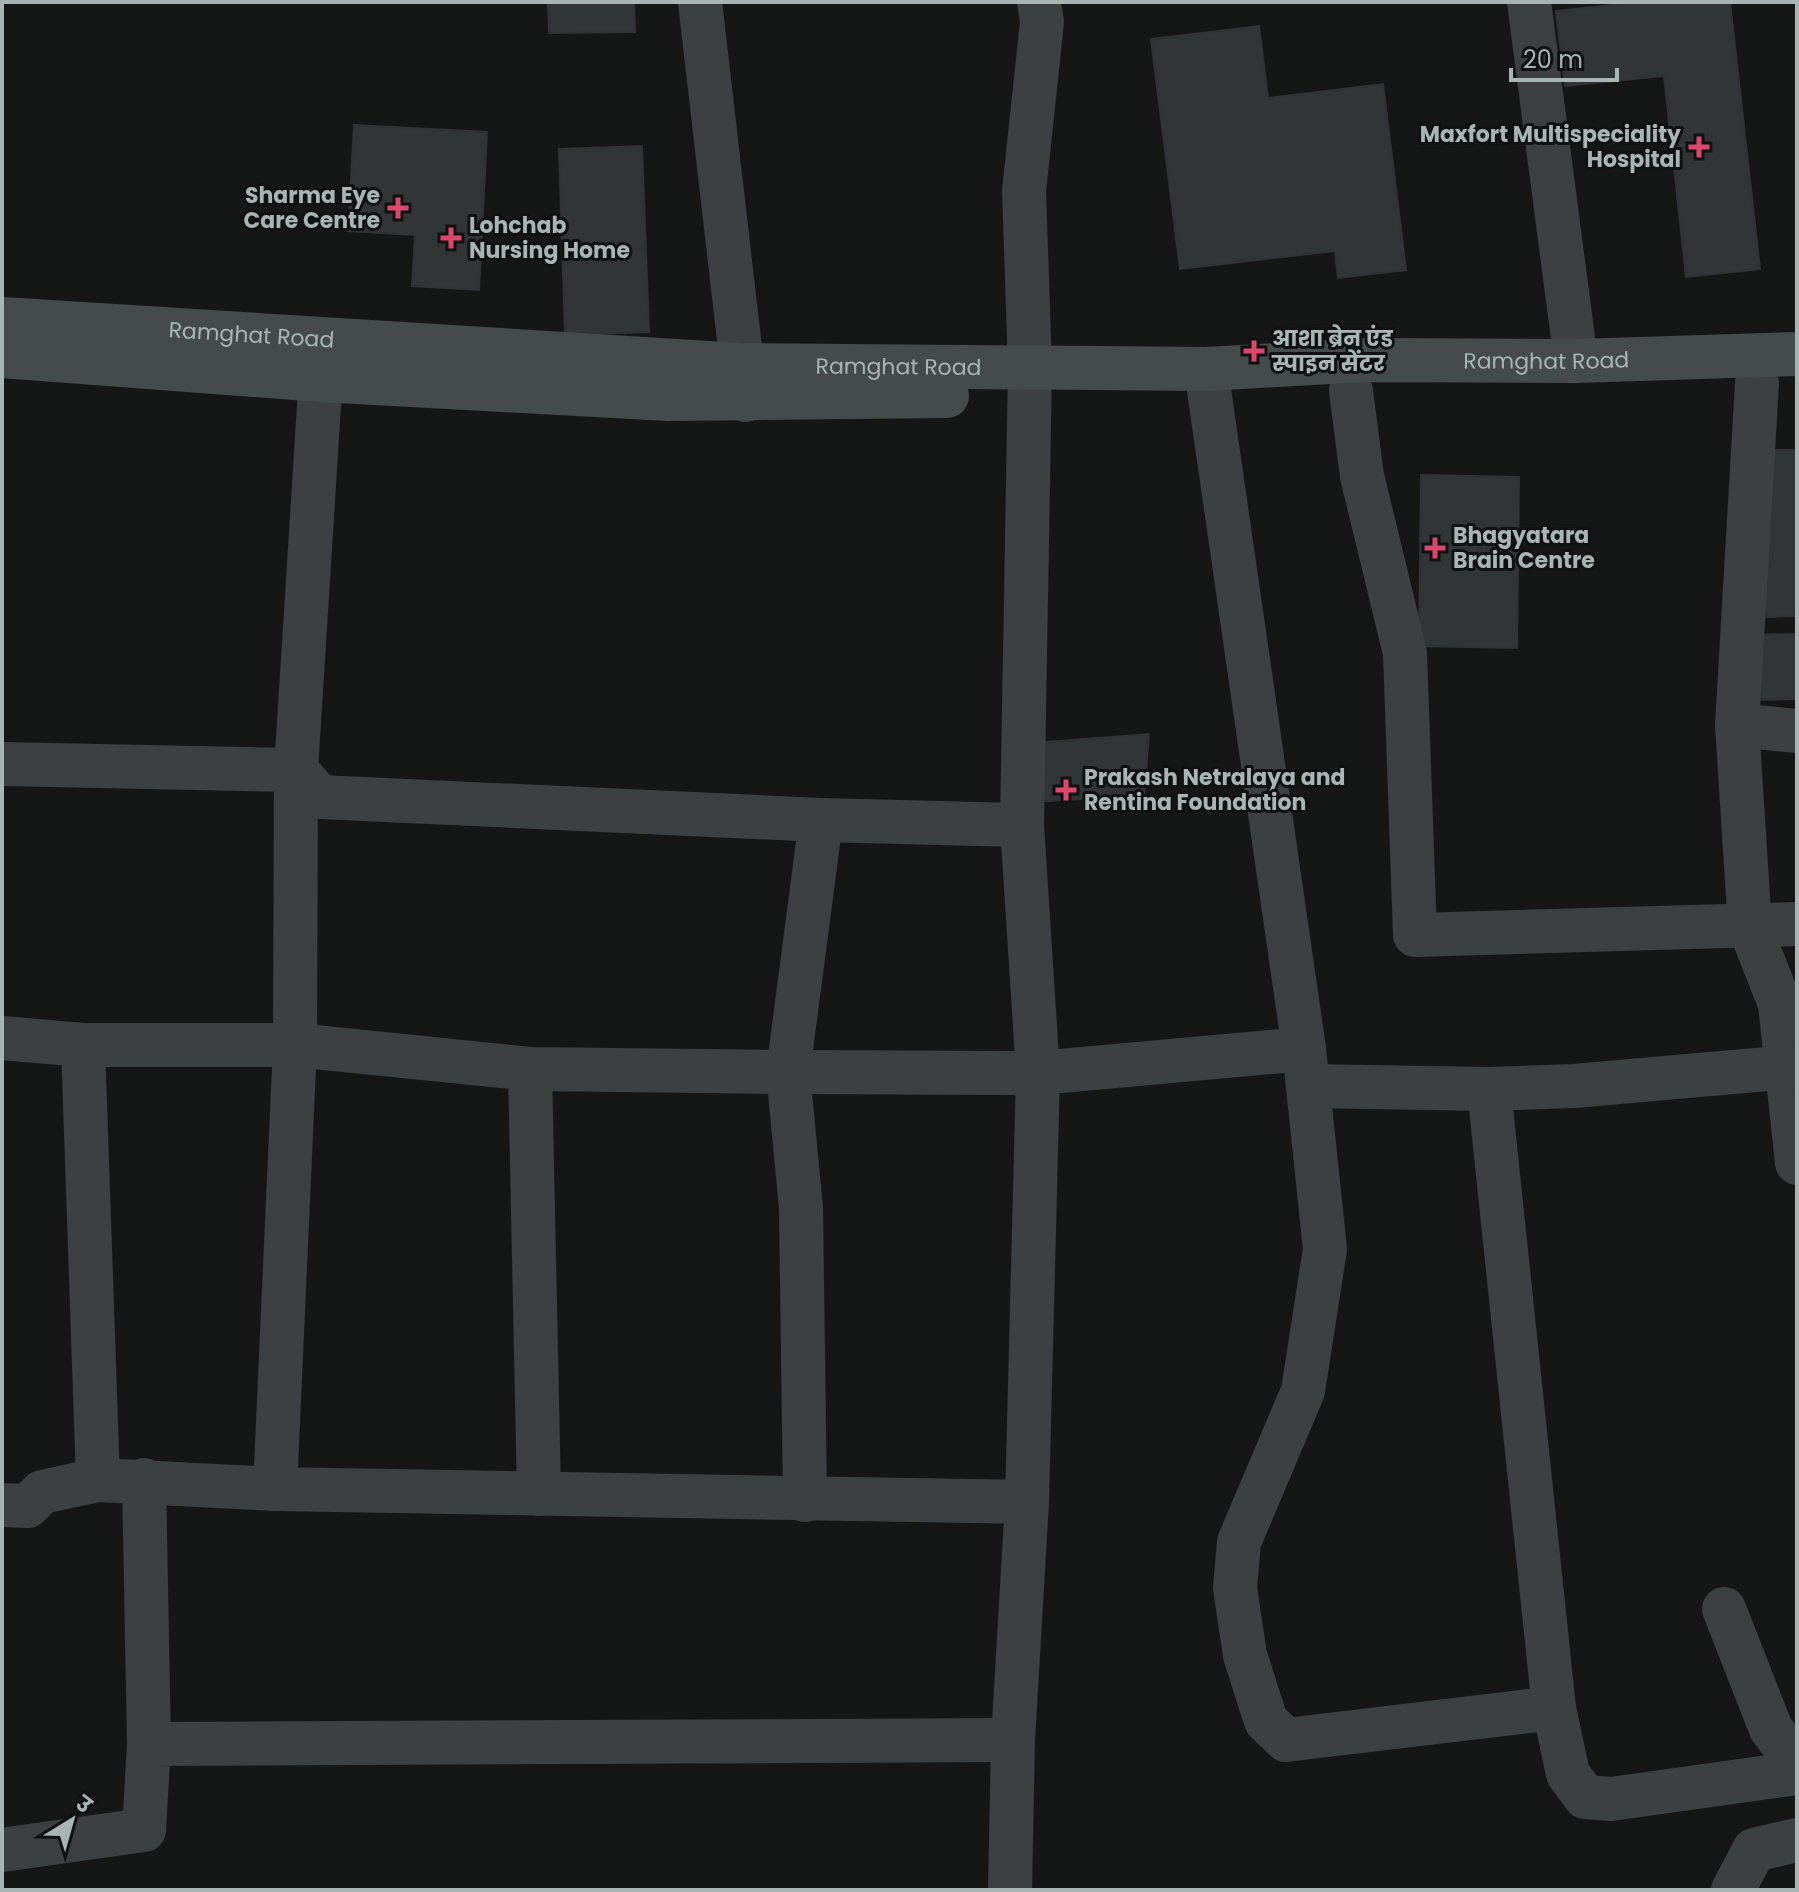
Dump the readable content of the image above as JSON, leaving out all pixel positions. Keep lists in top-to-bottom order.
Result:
{
  "streets": {
    "main road": ["Ramghat Road"]
  },
  "places": {
    "health": [
      "Maxfort Multispeciality Hospital",
      "Sharma Eye Care Centre",
      "Lohchab Nursing Home",
      "आशा ब्रेन एंड स्पाइन सेंटर",
      "Bhagyatara Brain Centre",
      "Prakash Netralaya and Rentina Foundation"
    ]
  },
  "scale_bar": "20 m",
  "north": "top right"
}
